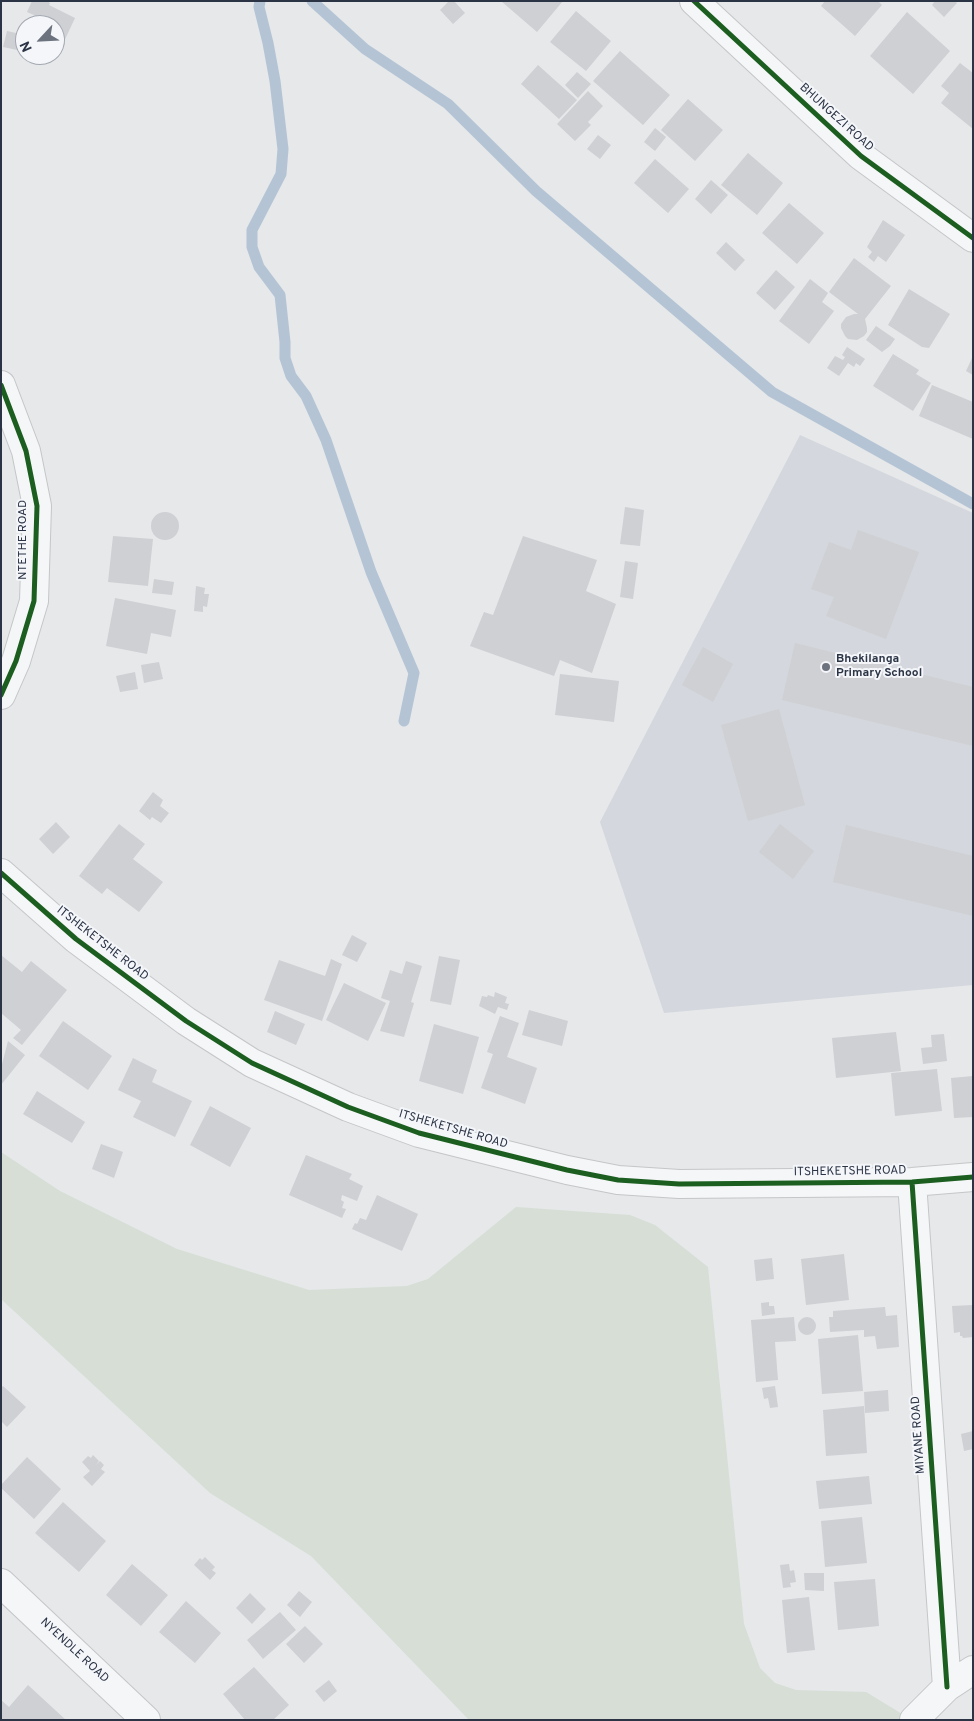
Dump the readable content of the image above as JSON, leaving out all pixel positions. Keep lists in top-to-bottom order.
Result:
{
  "streets": {
    "street": [
      "BHUNGEZI ROAD",
      "NTETHE ROAD",
      "ITSHEKETSHE ROAD",
      "MIYANE ROAD",
      "NYENDLE ROAD"
    ]
  },
  "crossings": [
    ["ITSHEKETSHE ROAD", "MIYANE ROAD"]
  ],
  "places": ["Bhekilanga Primary School"],
  "north": "bottom left"
}
